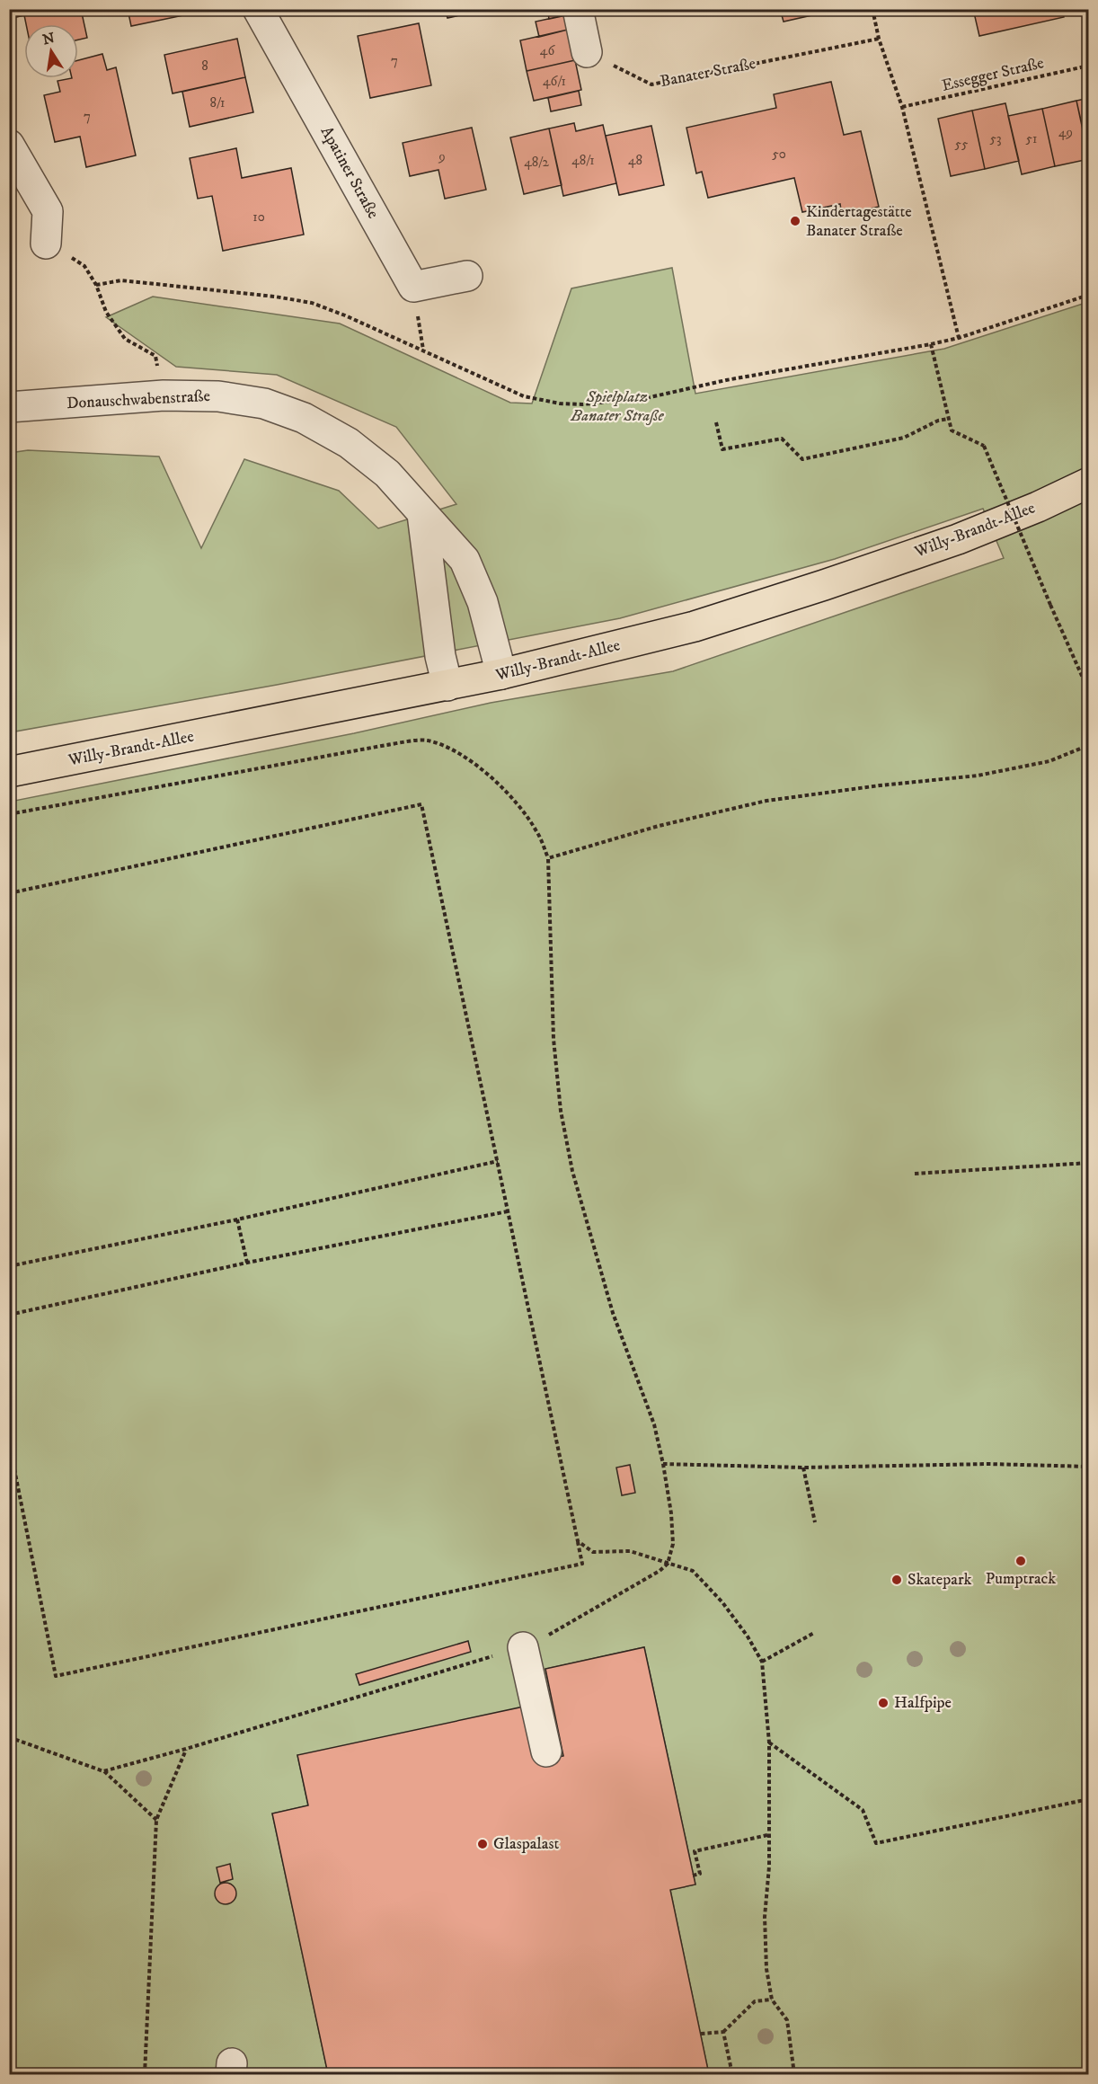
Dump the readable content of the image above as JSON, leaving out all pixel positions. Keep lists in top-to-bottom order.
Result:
{
  "streets": {
    "main road": ["Willy-Brandt-Allee"],
    "street": ["Apatiner Straße", "Donauschwabenstraße"],
    "path": ["Banater Straße", "Essegger Straße"]
  },
  "crossings": [
    ["Donauschwabenstraße", "Willy-Brandt-Allee"]
  ],
  "parks": ["Spielplatz Banater Straße"],
  "places": [
    "Kindertagestätte Banater Straße",
    "Pumptrack",
    "Skatepark",
    "Halfpipe",
    "Glaspalast"
  ],
  "house_numbers": [
    "46",
    "7",
    "8",
    "46/1",
    "8/1",
    "7",
    "49",
    "53",
    "51",
    "55",
    "50",
    "9",
    "48/1",
    "48",
    "48/2",
    "10"
  ],
  "north": "top"
}
